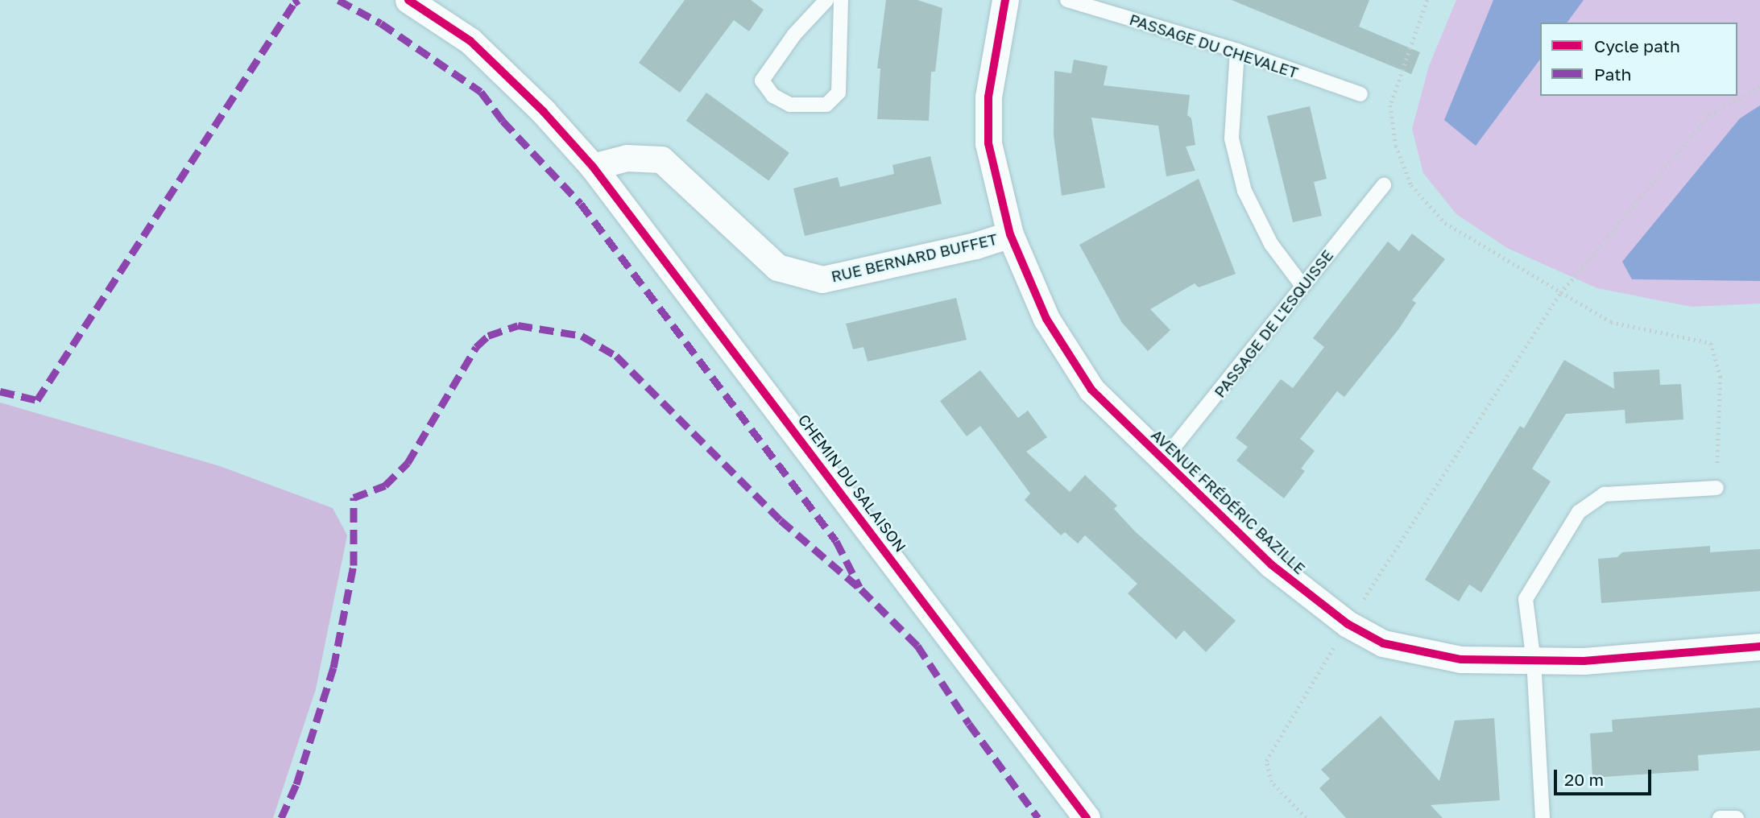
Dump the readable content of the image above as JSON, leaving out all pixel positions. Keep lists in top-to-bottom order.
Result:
{
  "streets": {
    "street": ["RUE BERNARD BUFFET", "CHEMIN DU SALAISON", "AVENUE FRÉDÉRIC BAZILLE"],
    "lane": ["PASSAGE DU CHEVALET", "PASSAGE DE L'ESQUISSE"]
  },
  "crossings": [
    ["RUE BERNARD BUFFET", "CHEMIN DU SALAISON"],
    ["RUE BERNARD BUFFET", "AVENUE FRÉDÉRIC BAZILLE"],
    ["PASSAGE DE L'ESQUISSE", "AVENUE FRÉDÉRIC BAZILLE"]
  ],
  "legend": ["Cycle path", "Path"],
  "scale_bar": "20 m"
}
